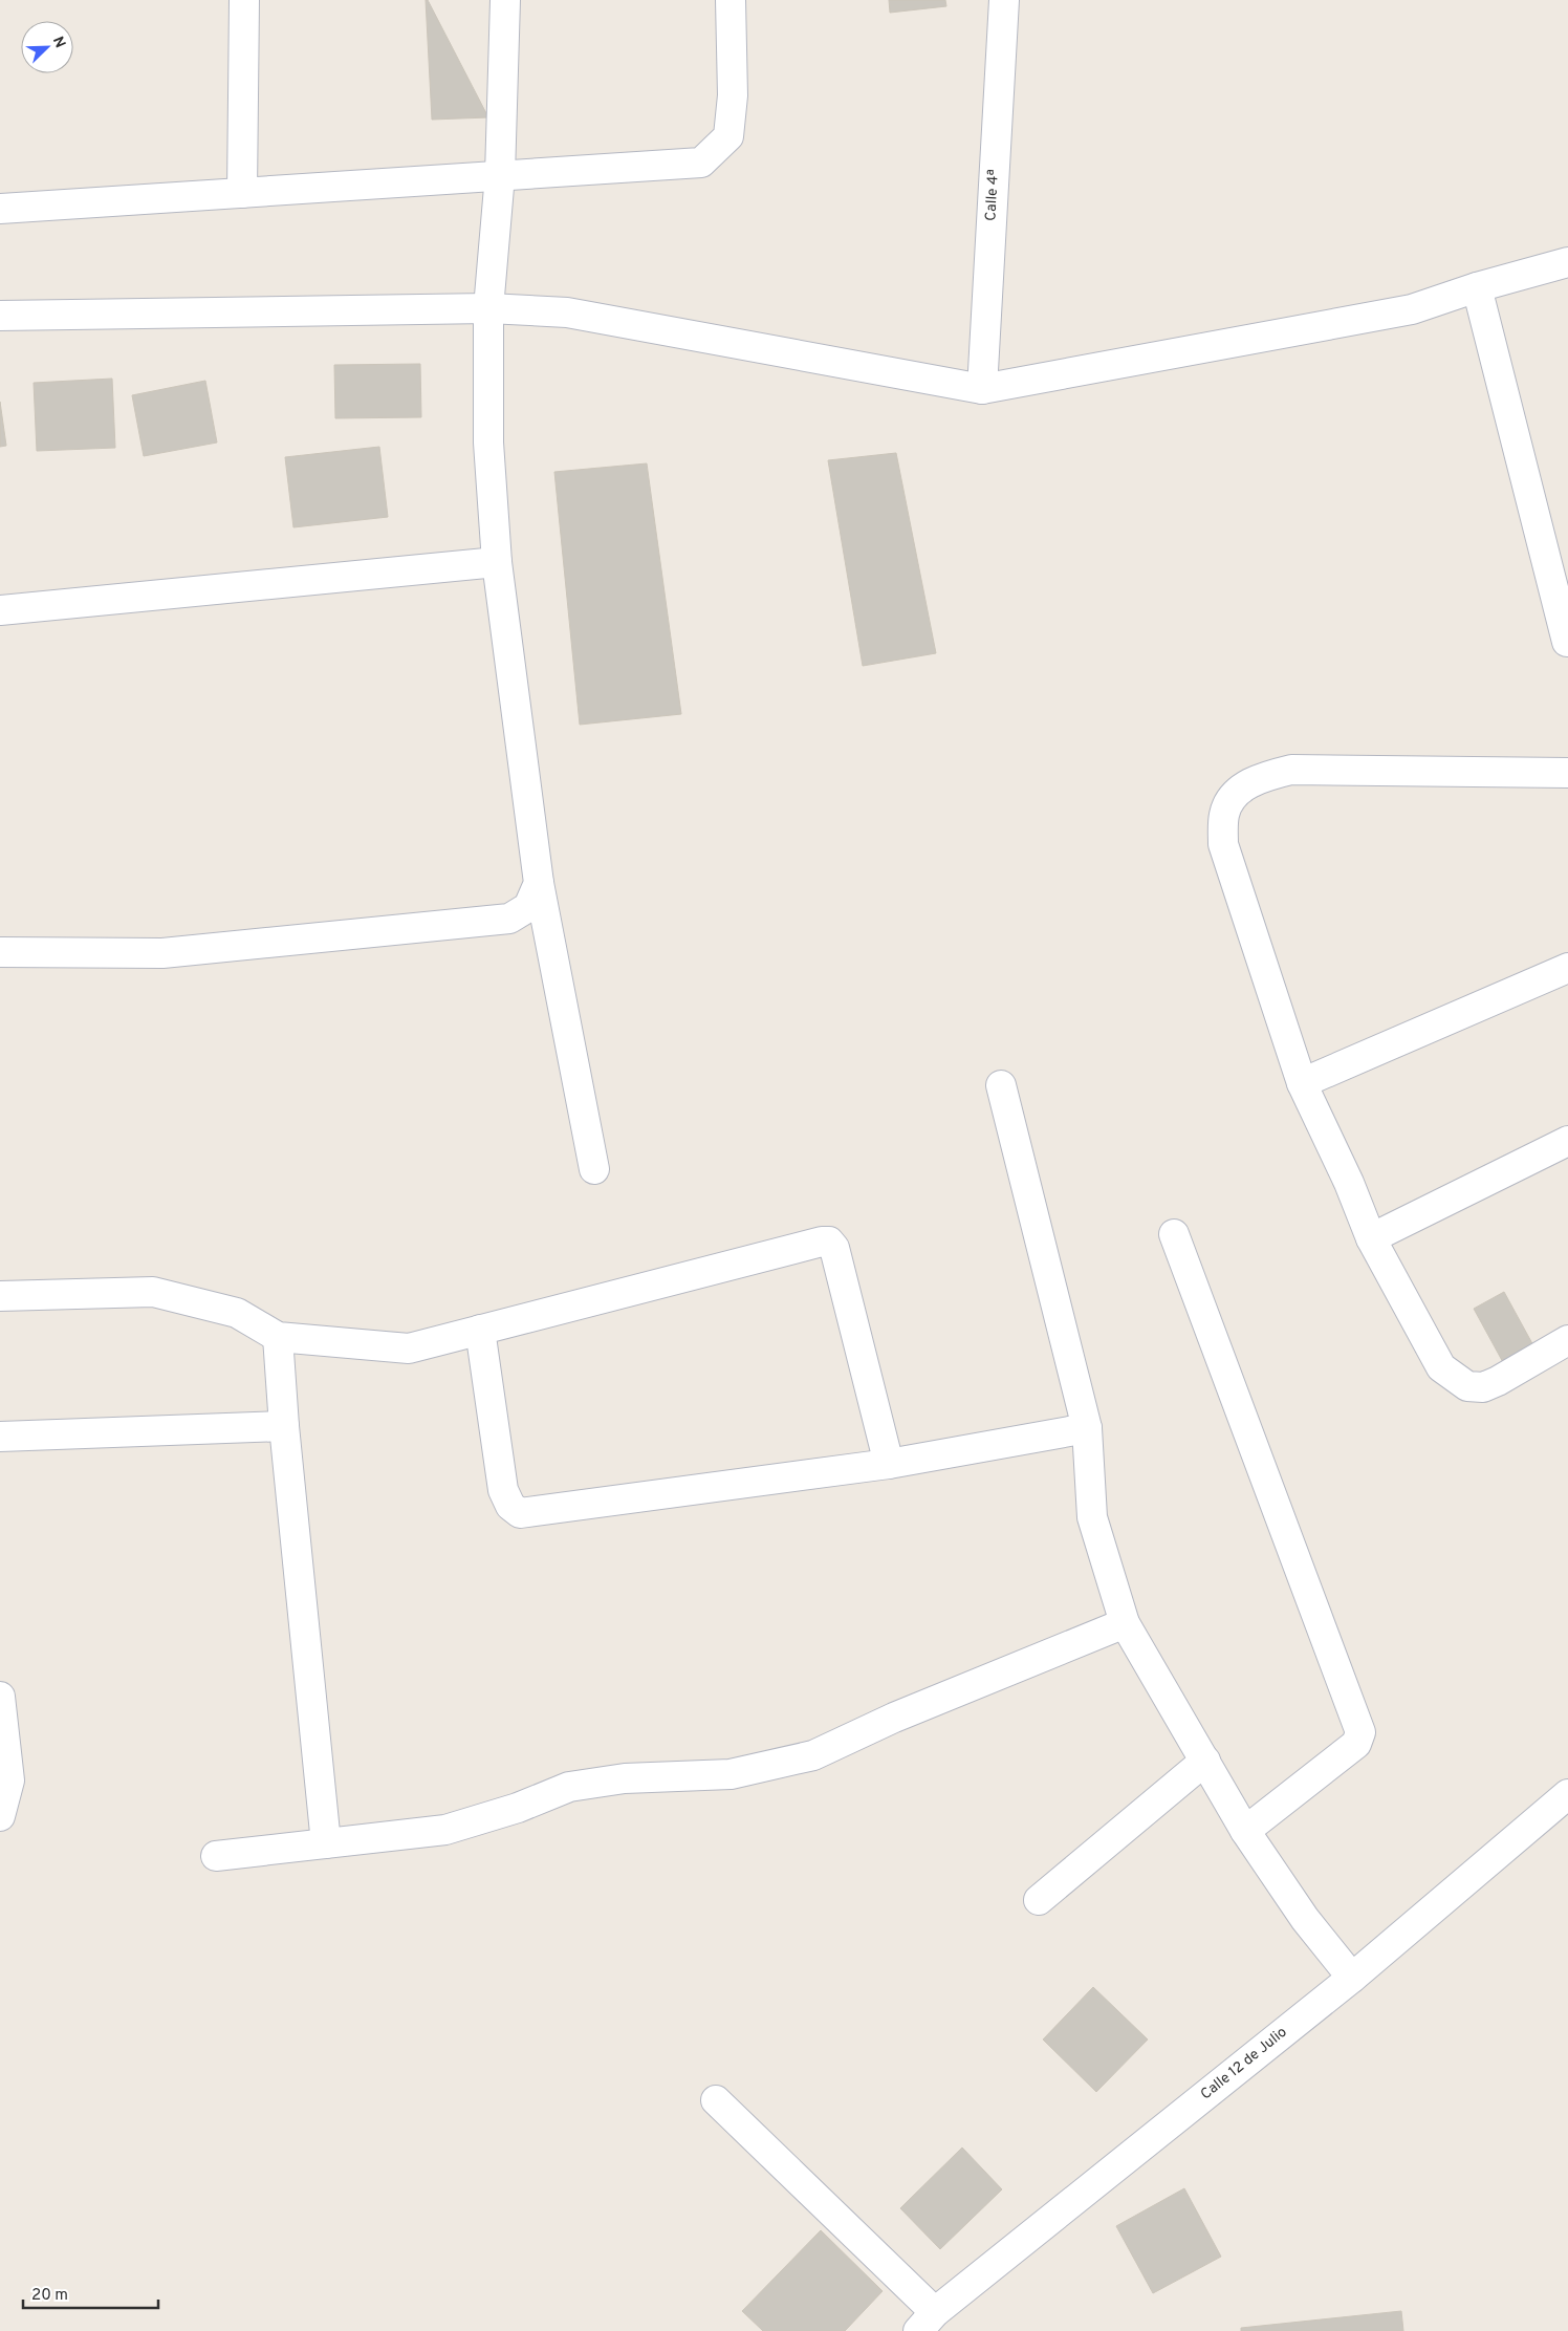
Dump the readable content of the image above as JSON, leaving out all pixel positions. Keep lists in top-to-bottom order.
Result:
{
  "streets": {
    "street": ["Calle 4ª", "Calle 12 de Julio"]
  },
  "scale_bar": "20 m",
  "north": "top right"
}
